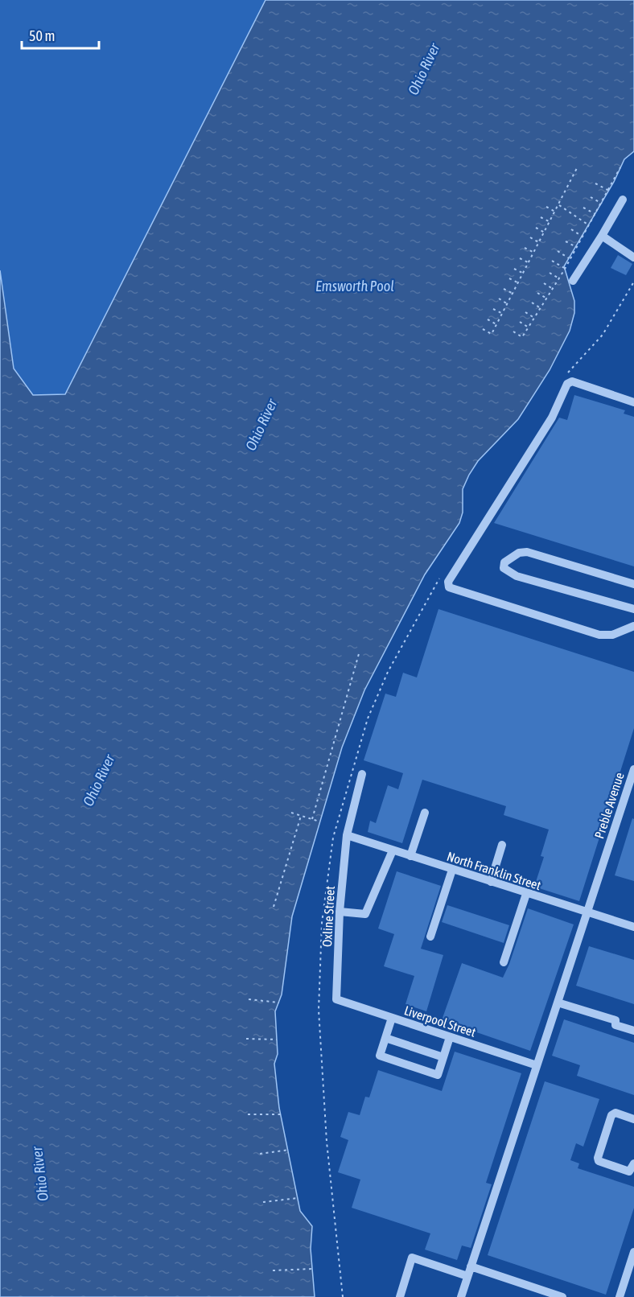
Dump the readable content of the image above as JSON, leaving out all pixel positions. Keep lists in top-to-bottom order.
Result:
{
  "streets": {
    "street": [
      "Preble Avenue",
      "North Franklin Street",
      "Oxline Street",
      "Liverpool Street"
    ]
  },
  "crossings": [
    ["Preble Avenue", "North Franklin Street"],
    ["Preble Avenue", "Liverpool Street"],
    ["North Franklin Street", "Oxline Street"],
    ["Oxline Street", "Liverpool Street"]
  ],
  "water": ["Ohio River", "Emsworth Pool"],
  "scale_bar": "50 m"
}
